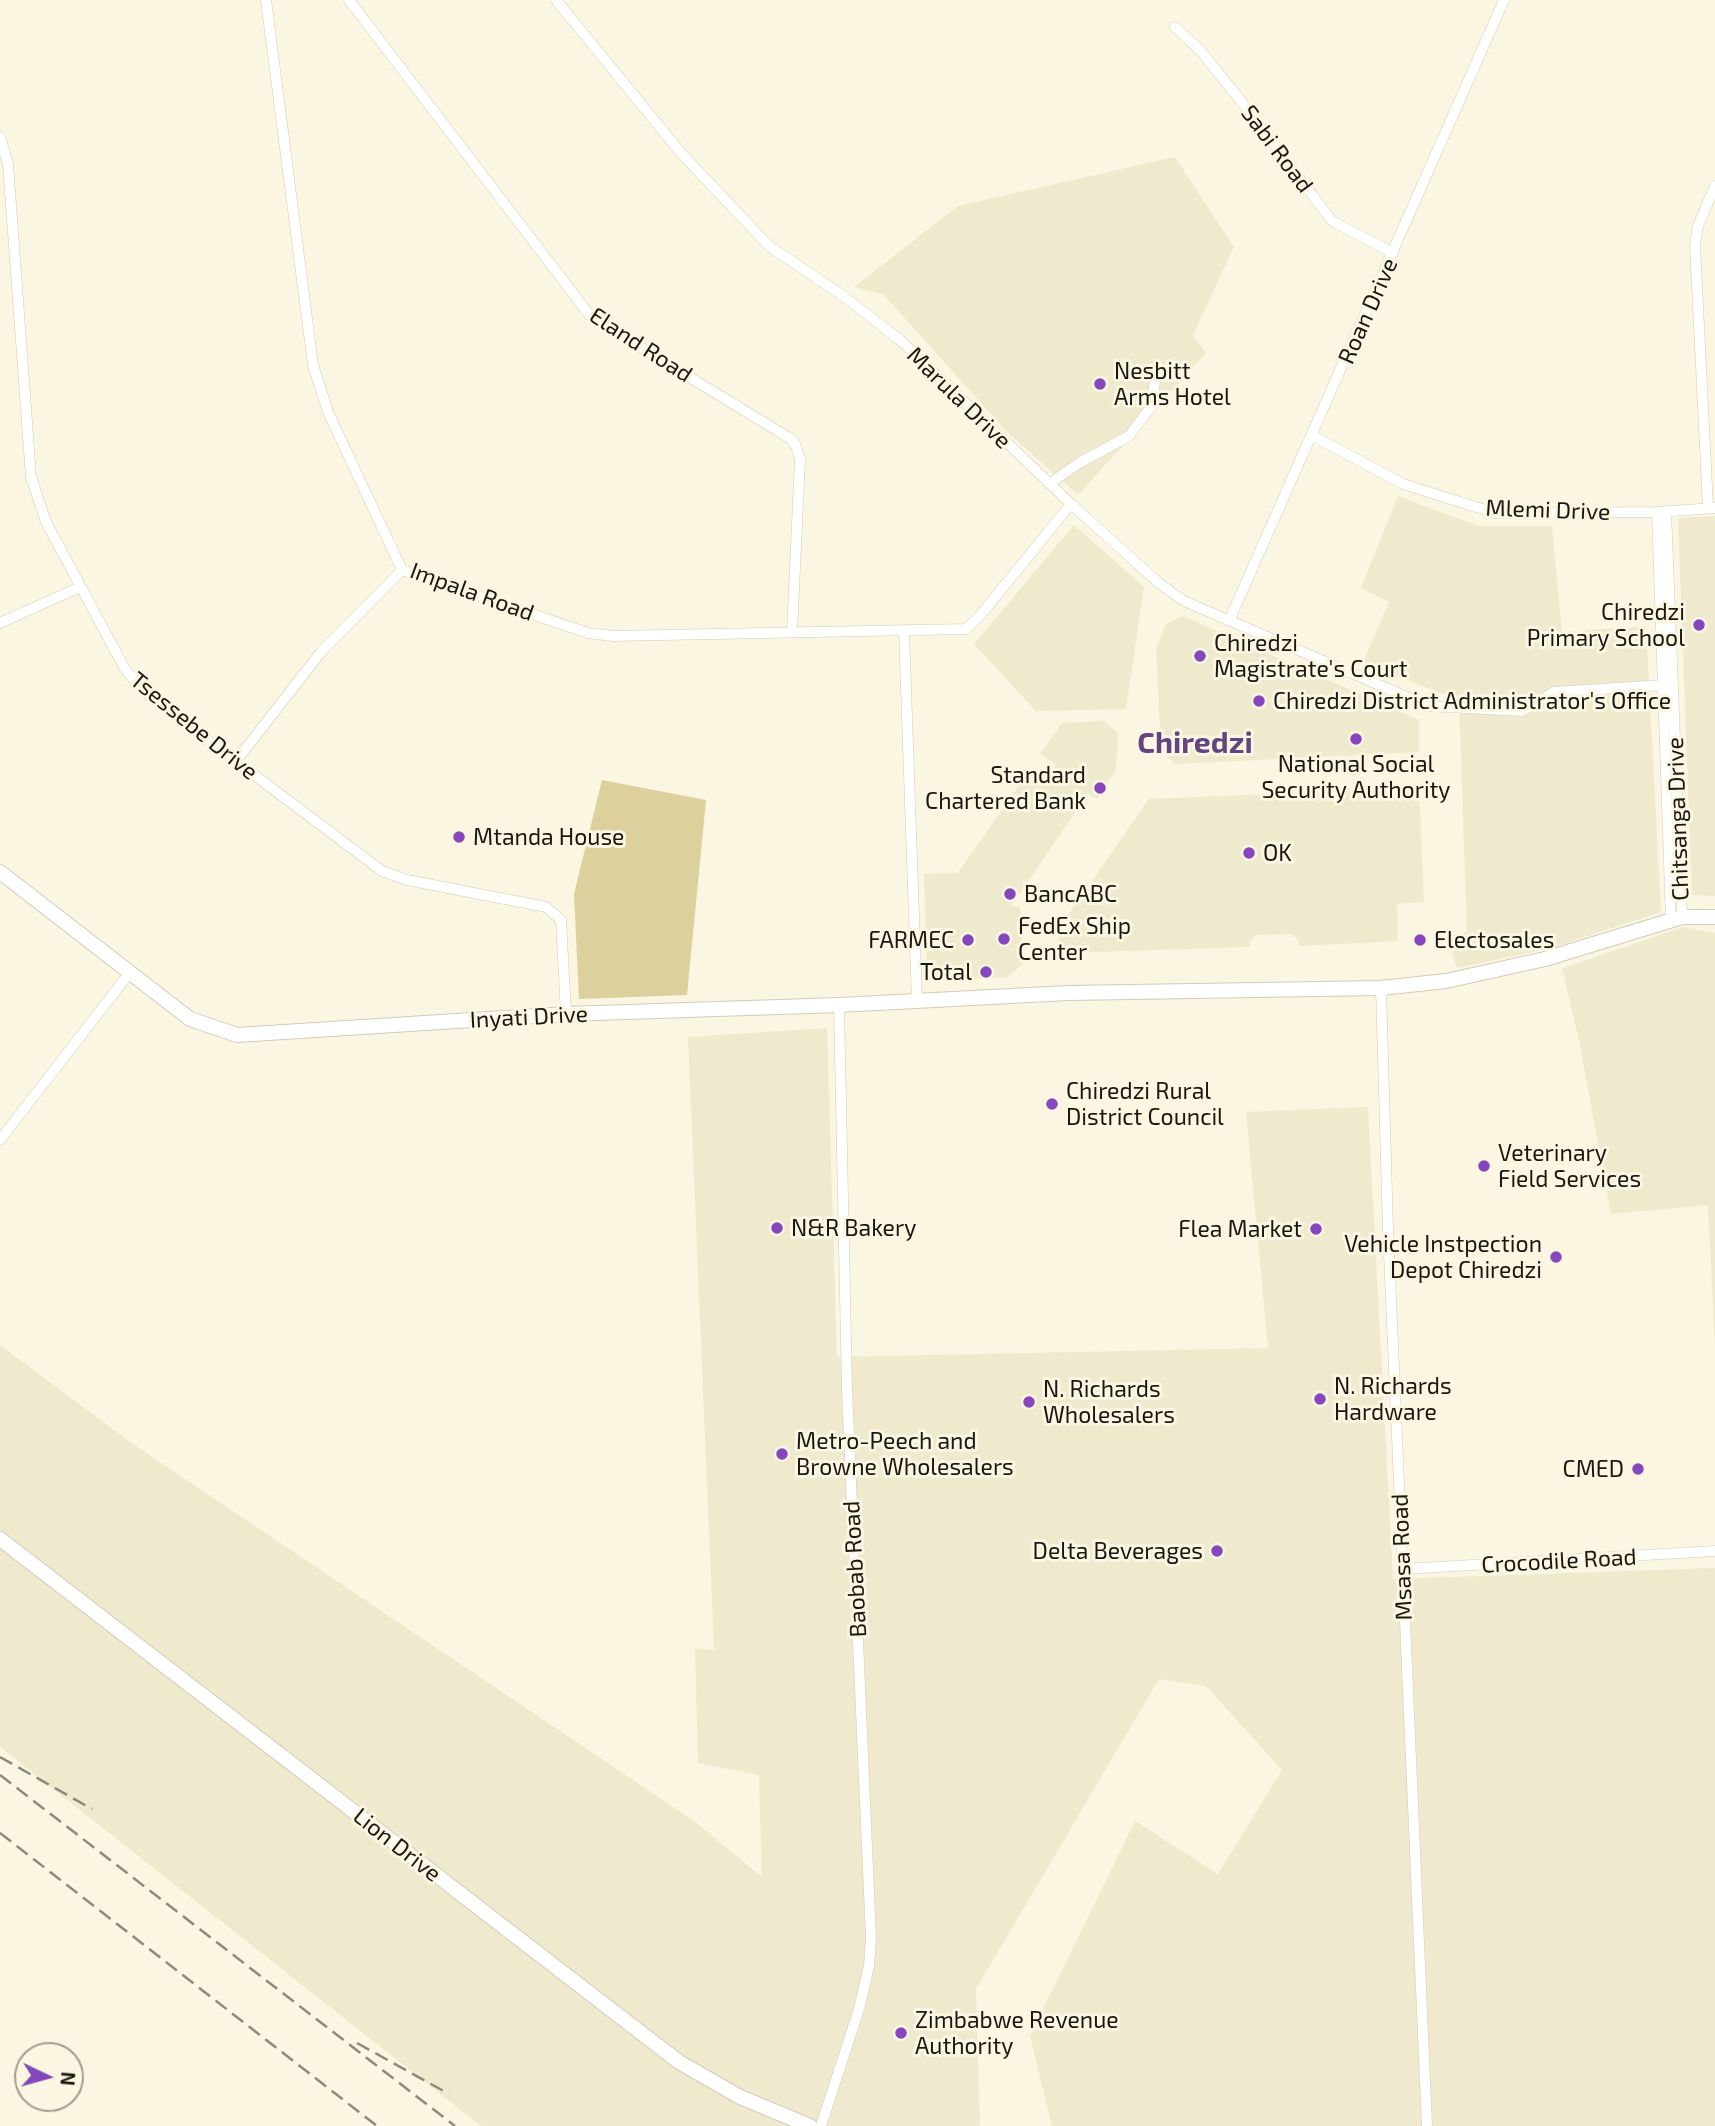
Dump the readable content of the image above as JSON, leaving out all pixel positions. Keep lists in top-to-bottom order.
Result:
{
  "streets": {
    "street": [
      "Sabi Road",
      "Roan Drive",
      "Eland Road",
      "Marula Drive",
      "Mlemi Drive",
      "Impala Road",
      "Tsessebe Drive",
      "Chitsanga Drive",
      "Inyati Drive",
      "Msasa Road",
      "Crocodile Road",
      "Baobab Road",
      "Lion Drive"
    ]
  },
  "crossings": [
    ["Sabi Road", "Roan Drive"],
    ["Roan Drive", "Marula Drive"],
    ["Roan Drive", "Mlemi Drive"],
    ["Eland Road", "Impala Road"],
    ["Marula Drive", "Impala Road"],
    ["Mlemi Drive", "Chitsanga Drive"],
    ["Tsessebe Drive", "Inyati Drive"],
    ["Chitsanga Drive", "Inyati Drive"],
    ["Inyati Drive", "Msasa Road"],
    ["Inyati Drive", "Baobab Road"],
    ["Msasa Road", "Crocodile Road"]
  ],
  "districts": ["Chiredzi"],
  "places": [
    "Nesbitt Arms Hotel",
    "Chiredzi Primary School",
    "Chiredzi Magistrate's Court",
    "Chiredzi District Administrator's Office",
    "National Social Security Authority",
    "Standard Chartered Bank",
    "Mtanda House",
    "OK",
    "BancABC",
    "FedEx Ship Center",
    "FARMEC",
    "Electosales",
    "Total",
    "Chiredzi Rural District Council",
    "Veterinary Field Services",
    "N&R Bakery",
    "Flea Market",
    "Vehicle Instpection Depot Chiredzi",
    "N. Richards Hardware",
    "N. Richards Wholesalers",
    "Metro-Peech and Browne Wholesalers",
    "CMED",
    "Delta Beverages",
    "Zimbabwe Revenue Authority"
  ],
  "north": "right"
}
